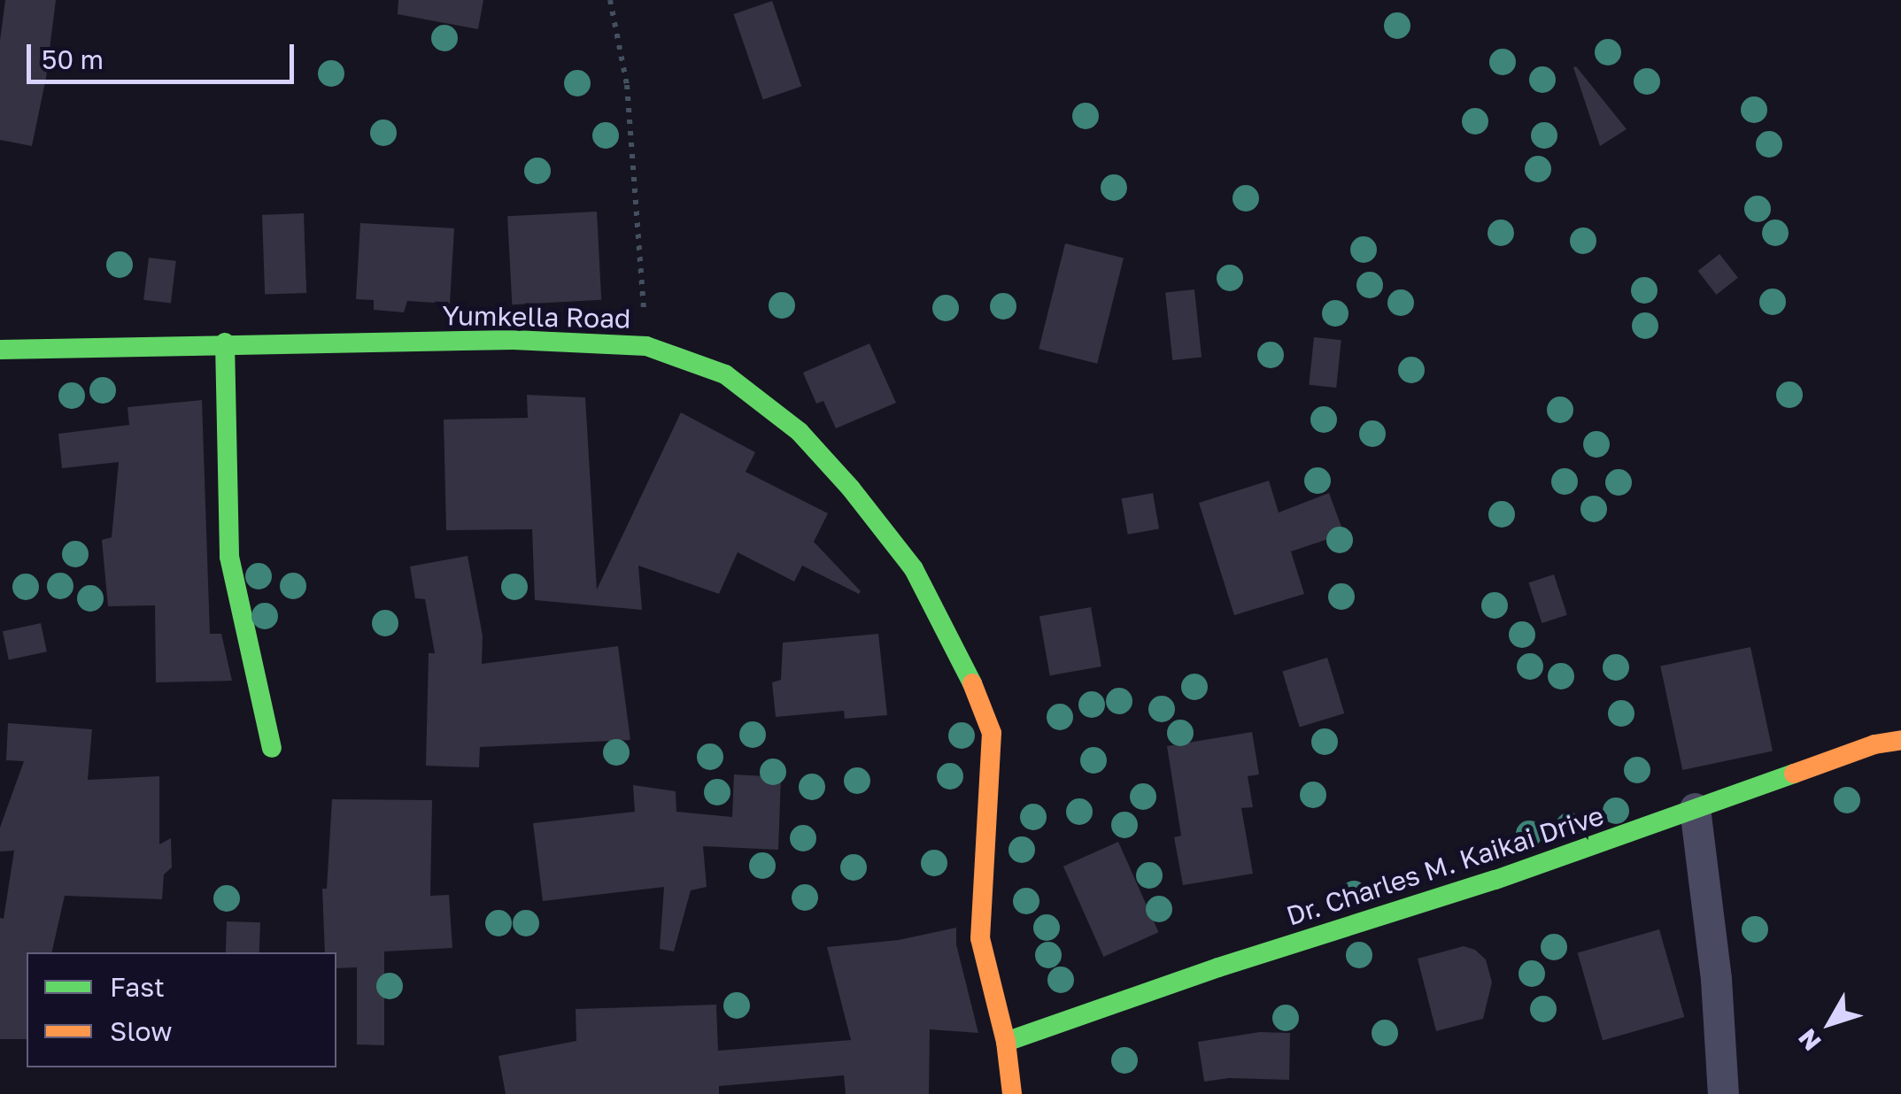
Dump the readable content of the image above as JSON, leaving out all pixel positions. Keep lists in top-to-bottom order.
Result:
{
  "streets": {
    "street": ["Yumkella Road", "Dr. Charles M. Kaikai Drive"]
  },
  "crossings": [
    ["Yumkella Road", "Dr. Charles M. Kaikai Drive"]
  ],
  "legend": ["Fast", "Slow"],
  "scale_bar": "50 m",
  "north": "bottom left"
}
